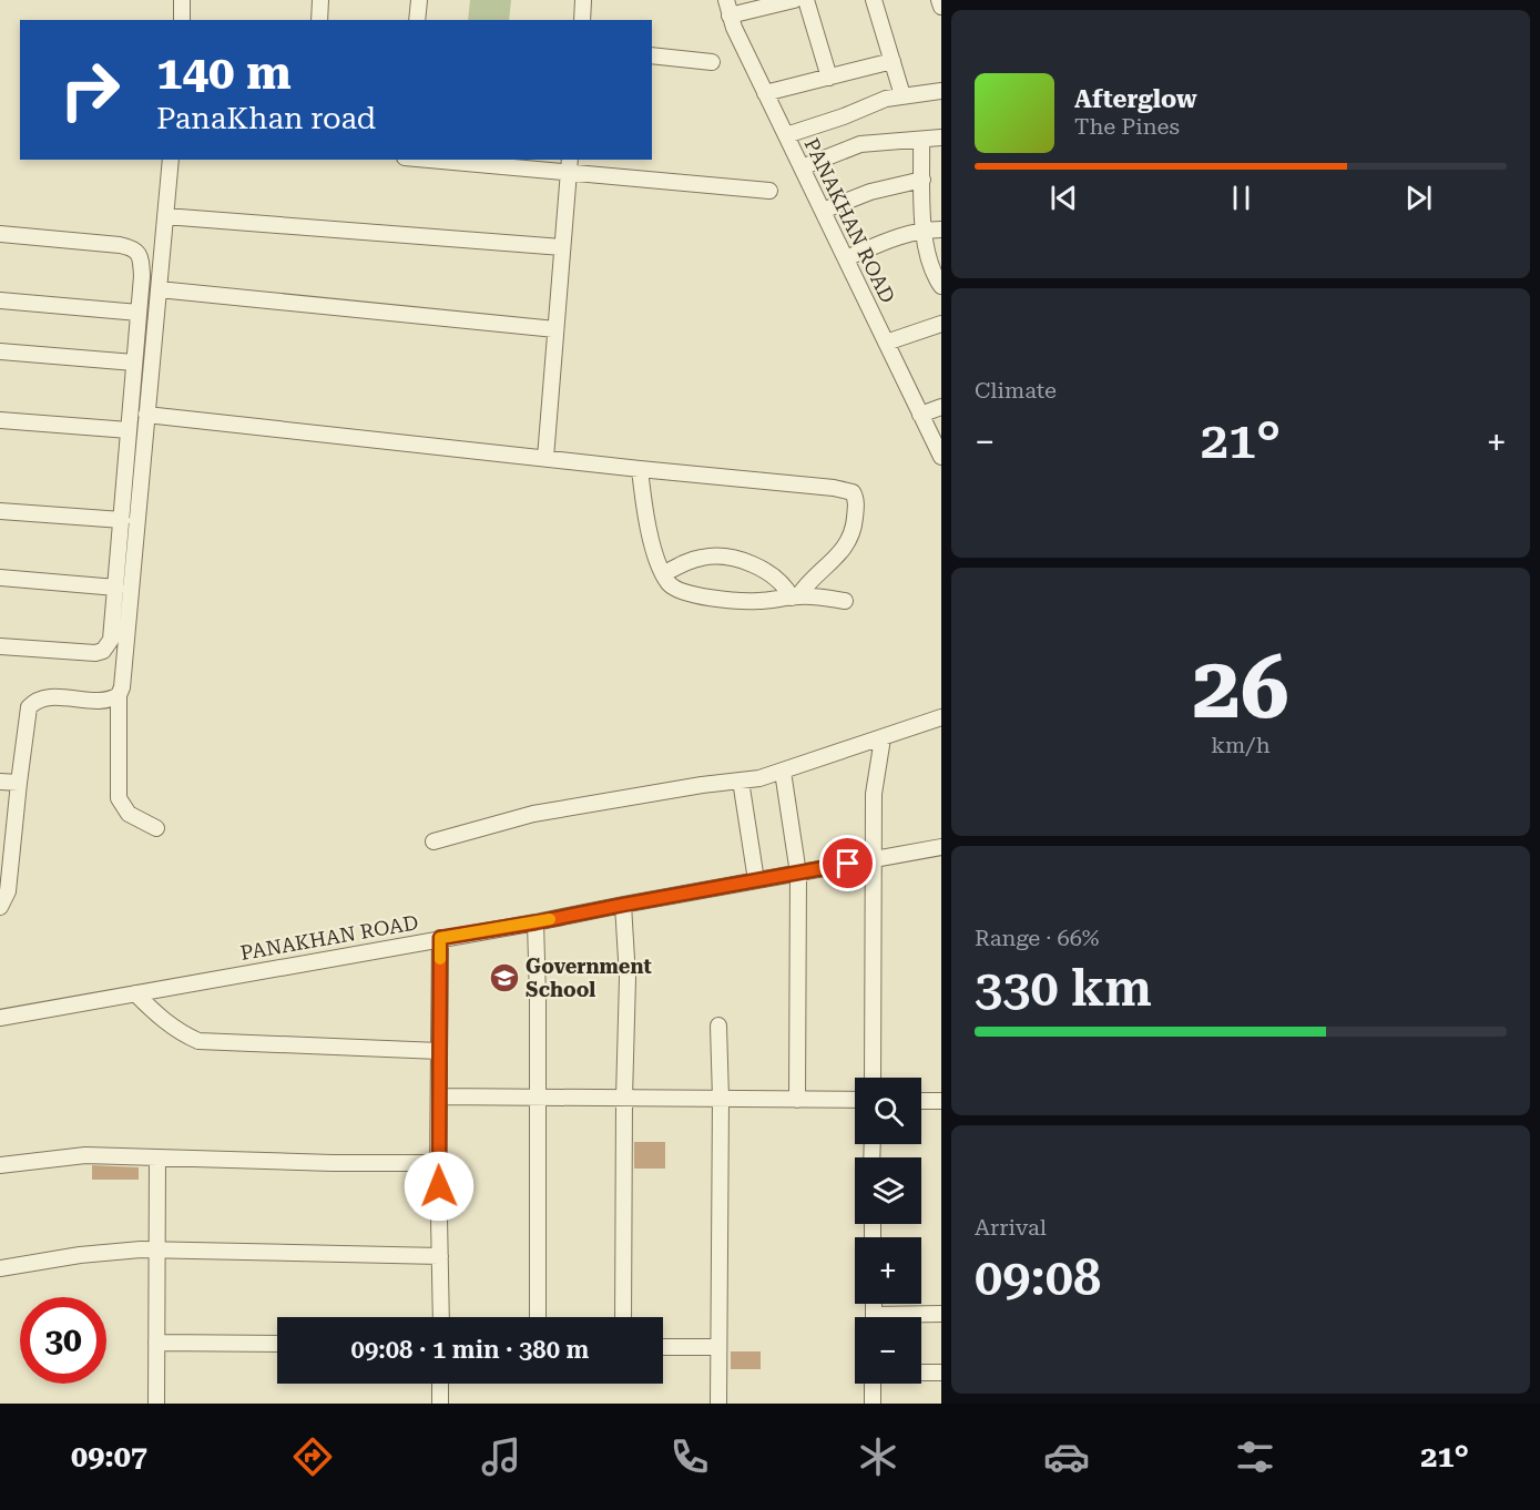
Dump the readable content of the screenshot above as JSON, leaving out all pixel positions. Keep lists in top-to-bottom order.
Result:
{
  "streets": {
    "street": ["PANAKHAN ROAD"]
  },
  "places": {
    "school or university": ["Government School"]
  },
  "page": {
    "turn": ["140 m", "PanaKhan road"],
    "song": ["Afterglow", "The Pines"],
    "tile": [
      "Climate",
      ["26", "km/h"],
      ["Range · 66%", "330 km"],
      ["Arrival", "09:08"]
    ],
    "heat": ["−", "21°", "+"],
    "map_buttons": ["+", "−"],
    "limit": "30",
    "trip": "09:08 · 1 min · 380 m",
    "tabs": ["09:07", "21°"]
  }
}
